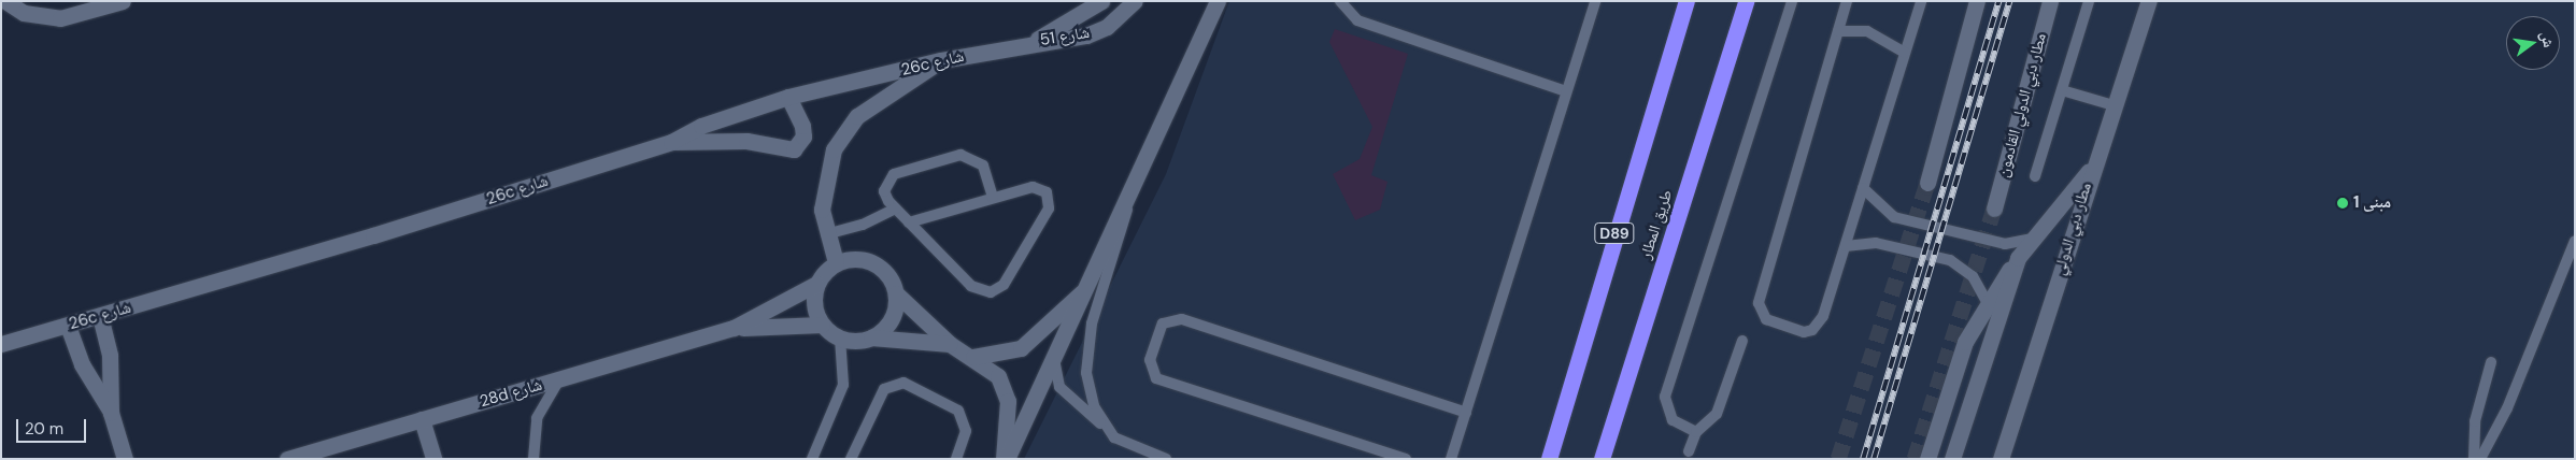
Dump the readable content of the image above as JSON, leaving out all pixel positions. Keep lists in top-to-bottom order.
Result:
{
  "streets": {
    "highway": ["طريق المطار", "D89"],
    "street": [
      "شارع 51",
      "26c شارع",
      "مطار دبي الدولي القادمون",
      "مطار دبي الدولي",
      "28d شارع"
    ]
  },
  "crossings": [
    ["شارع 51", "26c شارع"]
  ],
  "places": ["مبنى 1"],
  "scale_bar": "20 m",
  "north": "right"
}
